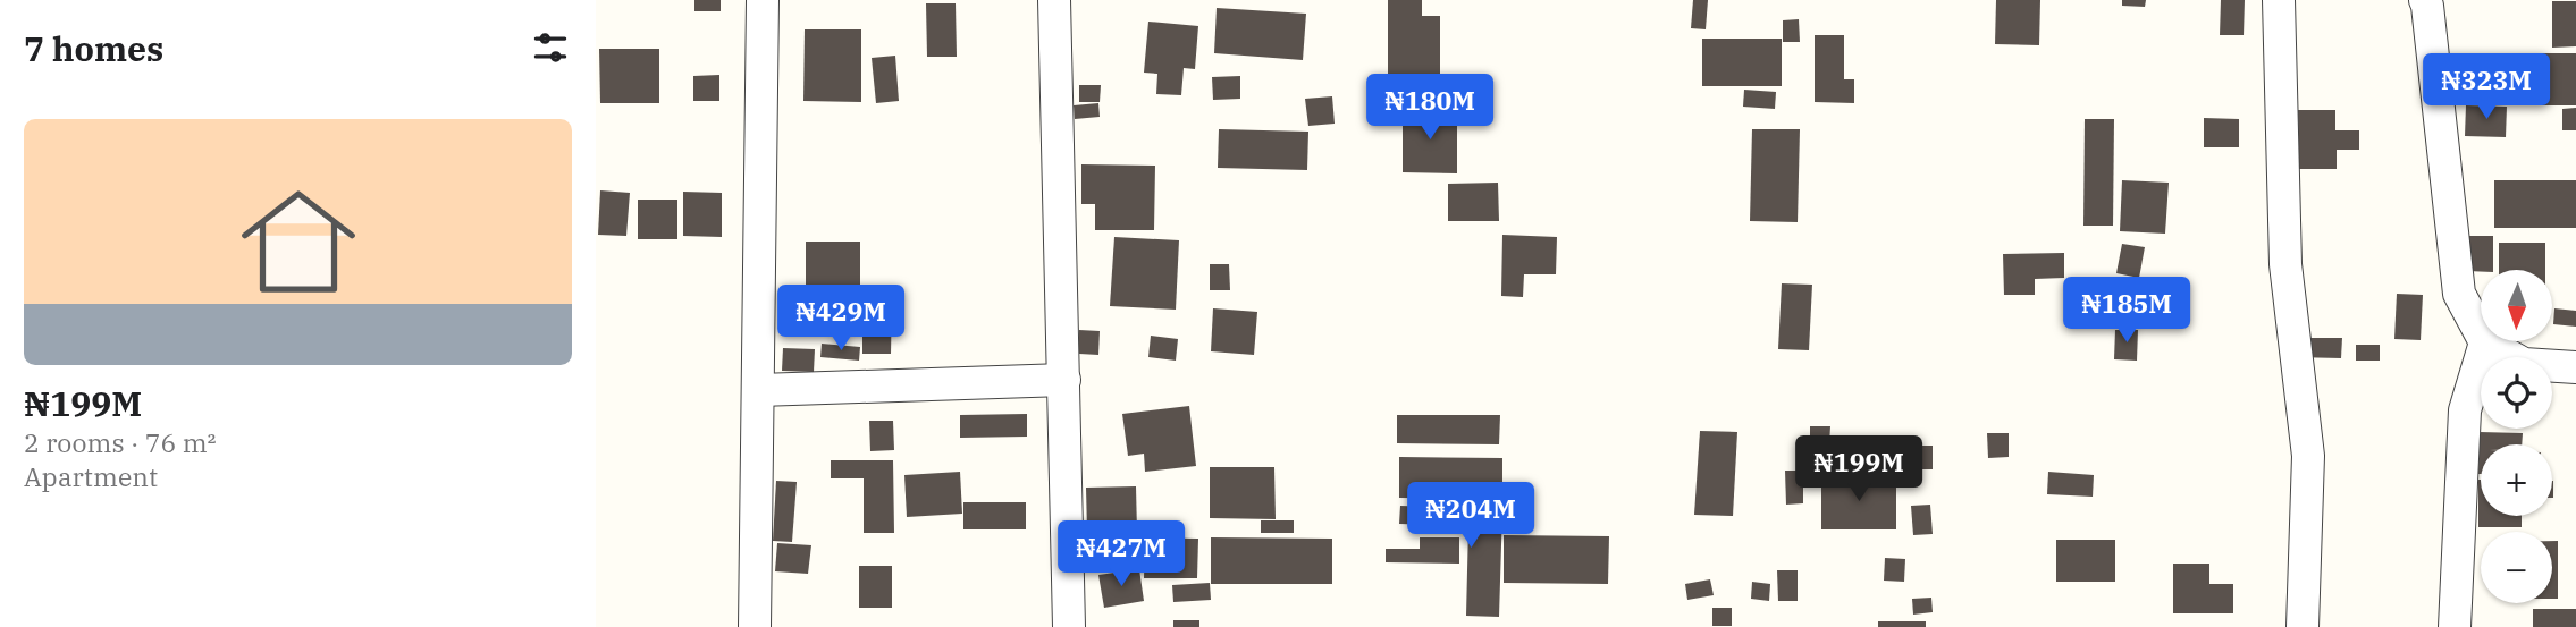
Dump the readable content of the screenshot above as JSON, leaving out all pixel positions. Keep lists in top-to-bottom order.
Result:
{
  "north": "bottom",
  "page": {
    "heading": "7 homes",
    "price": [
      "₦323M",
      "₦180M",
      "₦185M",
      "₦429M",
      "₦199M",
      "₦204M",
      "₦427M"
    ],
    "list": [
      {
        "name": "₦199M",
        "note": "2 rooms · 76 m² · Apartment"
      }
    ],
    "map_buttons": ["+", "−"]
  }
}
